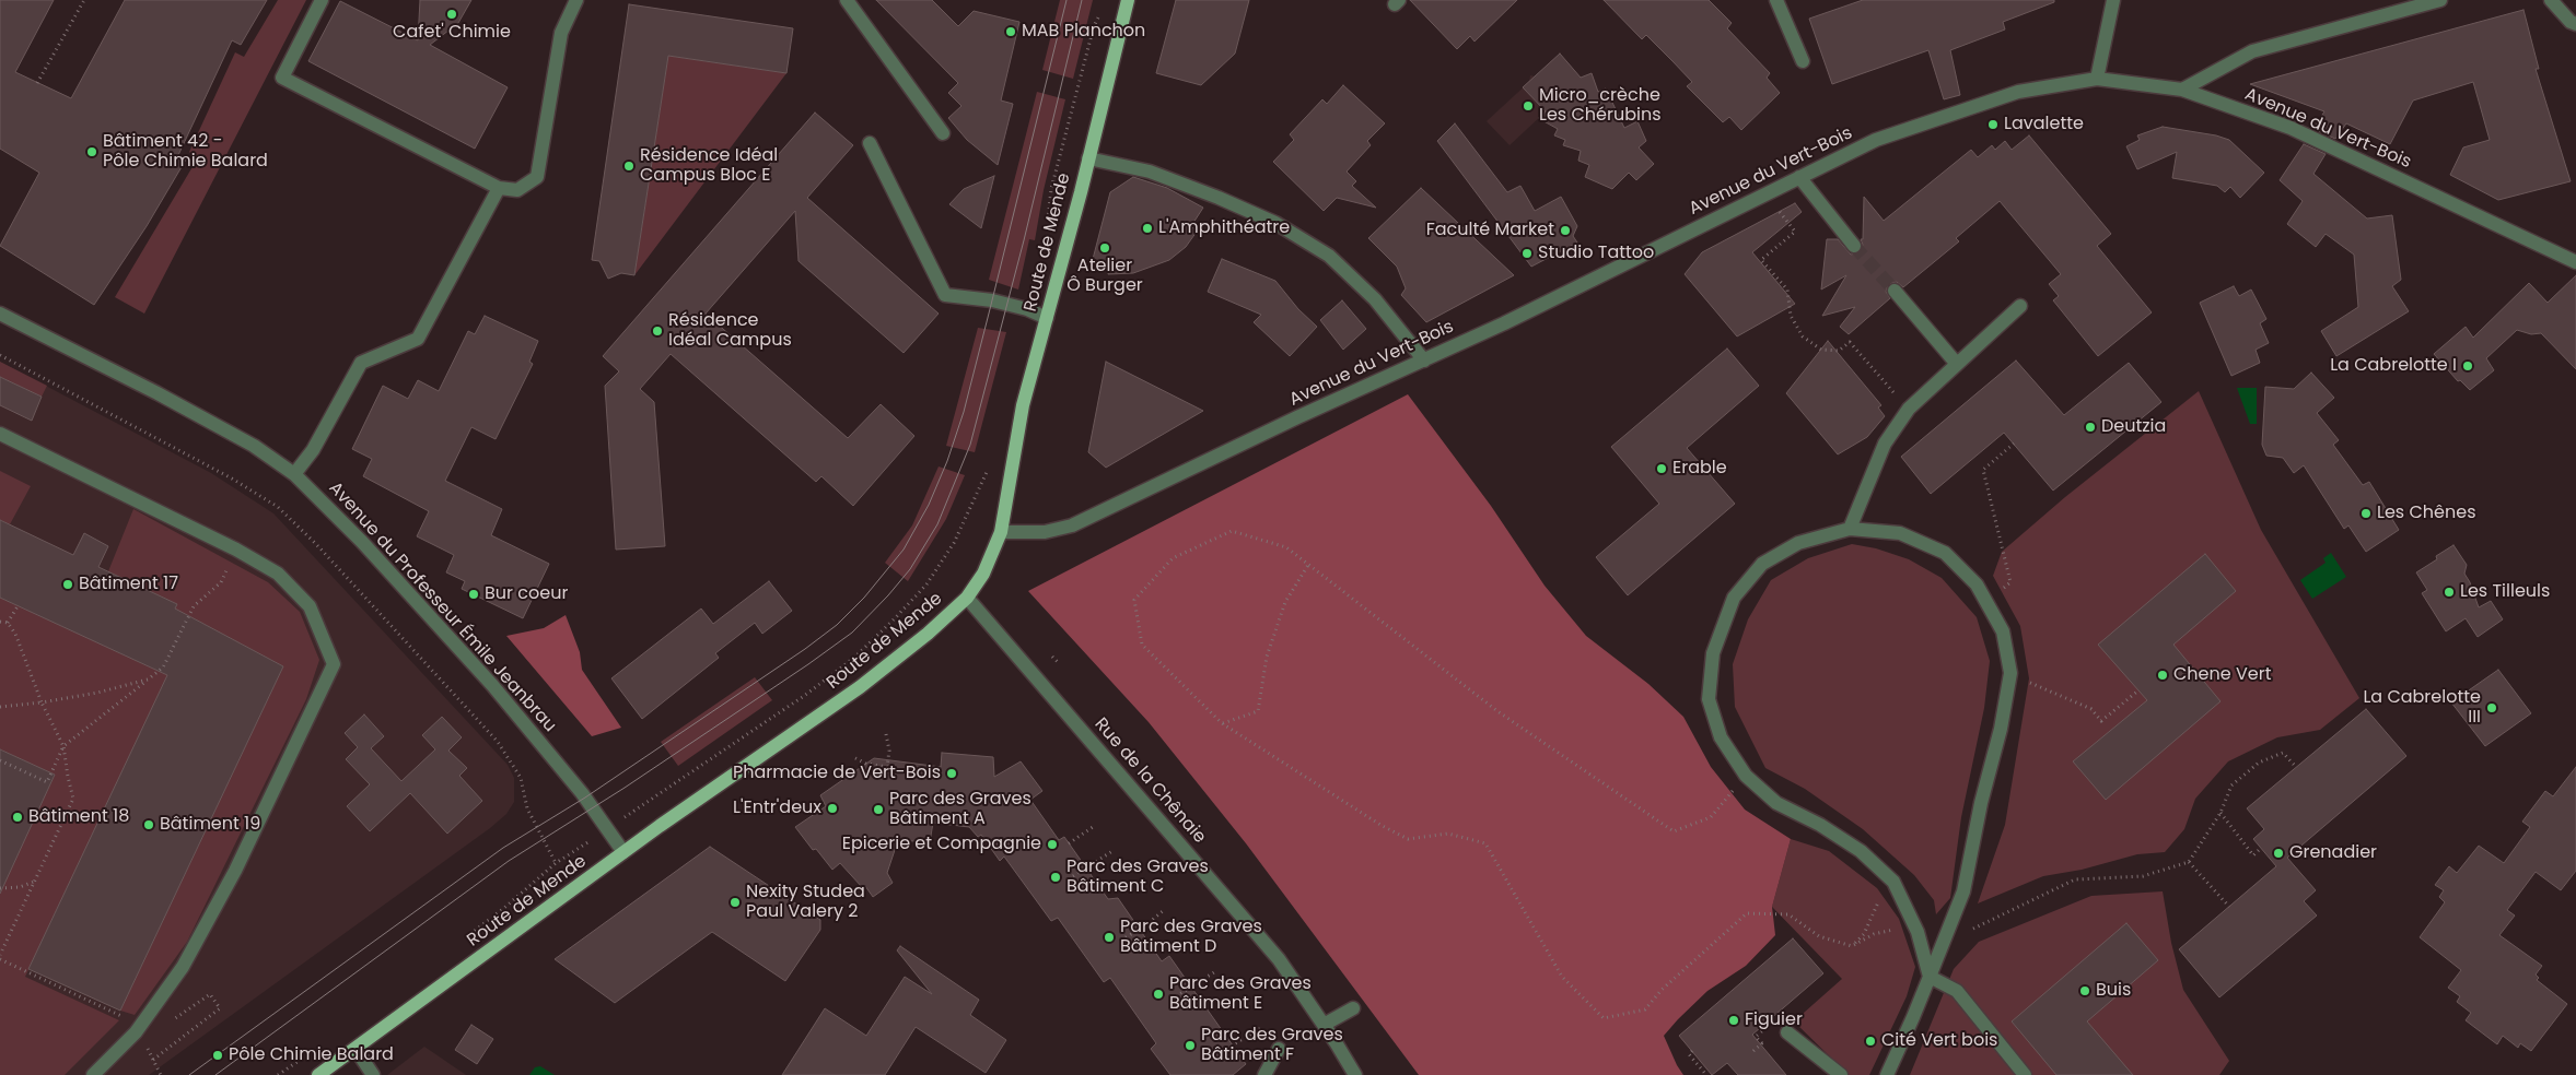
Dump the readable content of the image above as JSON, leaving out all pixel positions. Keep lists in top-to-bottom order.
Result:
{
  "streets": {
    "main road": ["Route de Mende"],
    "street": ["Avenue du Vert-Bois", "Avenue du Professeur Émile Jeanbrau", "Rue de la Chênaie"]
  },
  "crossings": [
    ["Avenue du Vert-Bois", "Route de Mende"],
    ["Route de Mende", "Avenue du Professeur Émile Jeanbrau"],
    ["Route de Mende", "Rue de la Chênaie"]
  ],
  "places": [
    "Cafet' Chimie",
    "MAB Planchon",
    "Micro_crèche Les Chérubins",
    "Lavalette",
    "Bâtiment 42 - Pôle Chimie Balard",
    "Résidence Idéal Campus Bloc E",
    "L'Amphithéatre",
    "Faculté Market",
    "Atelier Ô Burger",
    "Studio Tattoo",
    "Résidence Idéal Campus",
    "La Cabrelotte I",
    "Deutzia",
    "Erable",
    "Les Chênes",
    "Bâtiment 17",
    "Les Tilleuls",
    "Bur coeur",
    "Chene Vert",
    "La Cabrelotte III",
    "Pharmacie de Vert-Bois",
    "L'Entr'deux",
    "Parc des Graves Bâtiment A",
    "Bâtiment 18",
    "Bâtiment 19",
    "Epicerie et Compagnie",
    "Grenadier",
    "Parc des Graves Bâtiment C",
    "Nexity Studea Paul Valery 2",
    "Parc des Graves Bâtiment D",
    "Buis",
    "Parc des Graves Bâtiment E",
    "Figuier",
    "Cité Vert bois",
    "Parc des Graves Bâtiment F",
    "Pôle Chimie Balard"
  ]
}
